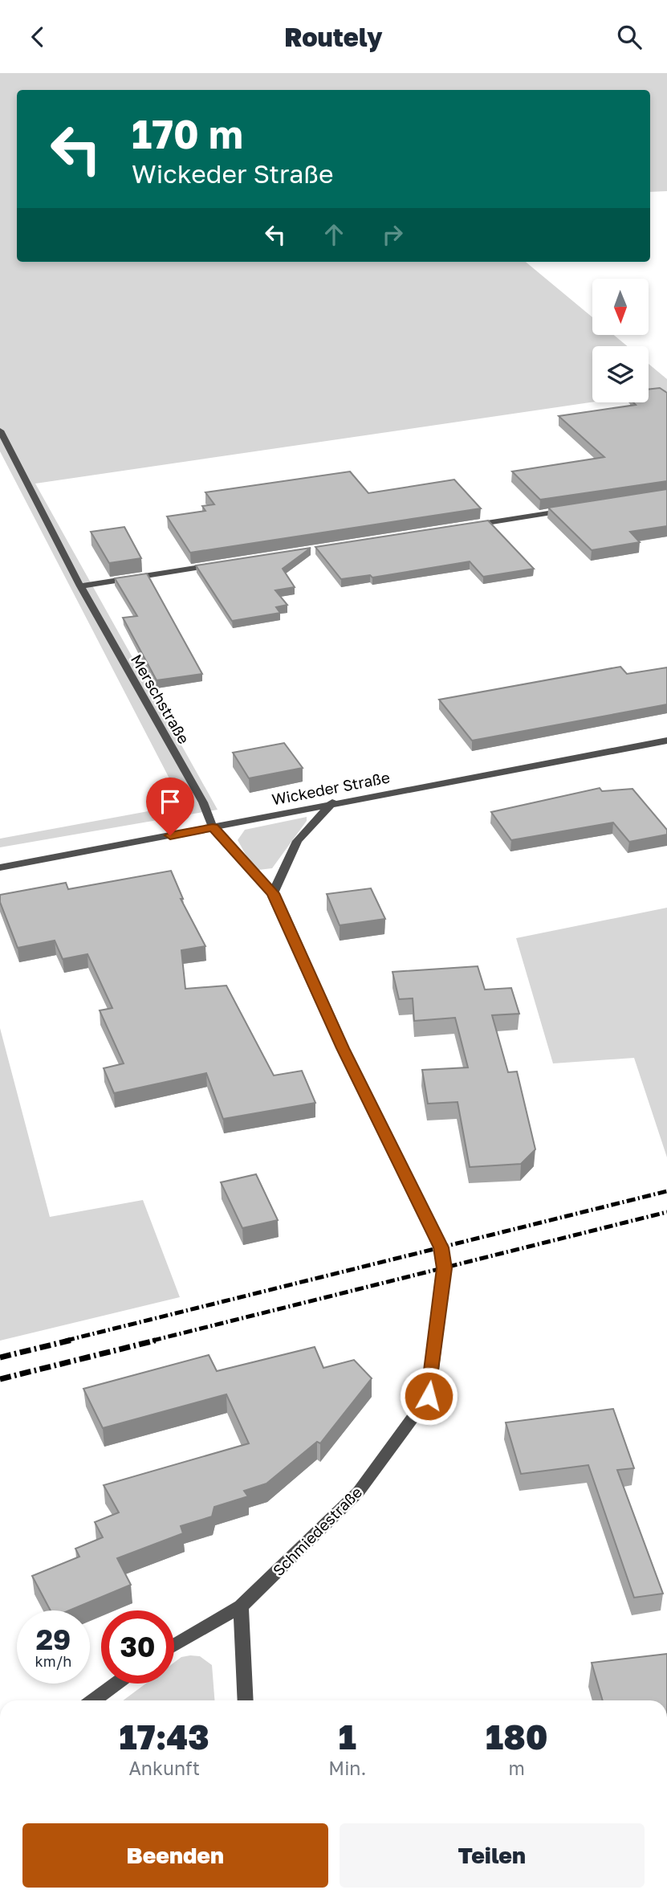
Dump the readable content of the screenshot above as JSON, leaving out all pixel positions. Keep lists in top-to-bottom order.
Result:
{
  "streets": {
    "street": ["Merschstraße", "Wickeder Straße", "Schmiedestraße"]
  },
  "crossings": [
    ["Merschstraße", "Wickeder Straße"],
    ["Merschstraße", "Schmiedestraße"],
    ["Wickeder Straße", "Schmiedestraße"]
  ],
  "north": "bottom",
  "page": {
    "header": "Routely",
    "turn": ["170 m", "Wickeder Straße"],
    "speed": "29 km/h",
    "limit": "30",
    "eta": [
      "17:43",
      "Ankunft",
      "1",
      "Min.",
      "180",
      "m"
    ],
    "buttons": ["Beenden", "Teilen"]
  }
}
